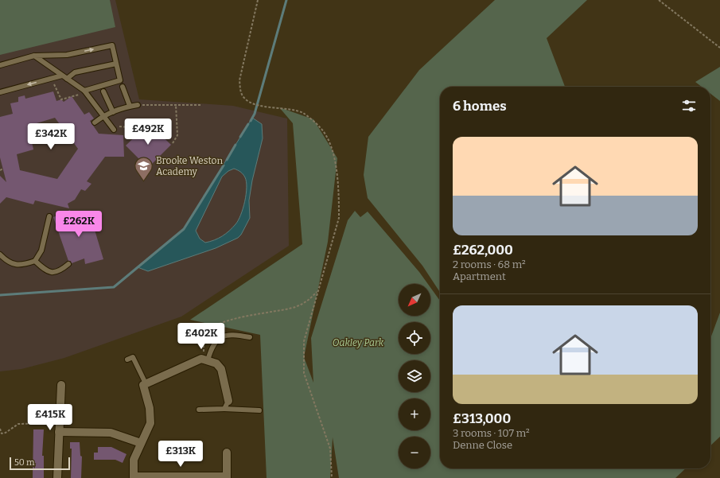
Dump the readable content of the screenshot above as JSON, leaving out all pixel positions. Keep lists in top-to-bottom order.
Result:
{
  "parks": ["Oakley Park"],
  "places": {
    "school or university": ["Brooke Weston Academy"]
  },
  "scale_bar": "50 m",
  "north": "bottom left",
  "page": {
    "heading": "6 homes",
    "price": [
      "£492K",
      "£342K",
      "£262K",
      "£402K",
      "£415K",
      "£313K"
    ],
    "list": [
      {
        "name": "£262,000",
        "note": "2 rooms · 68 m² · Apartment"
      },
      {
        "name": "£313,000",
        "note": "3 rooms · 107 m² · Denne Close"
      }
    ],
    "map_buttons": ["+", "−"],
    "scale": "50 m"
  }
}
